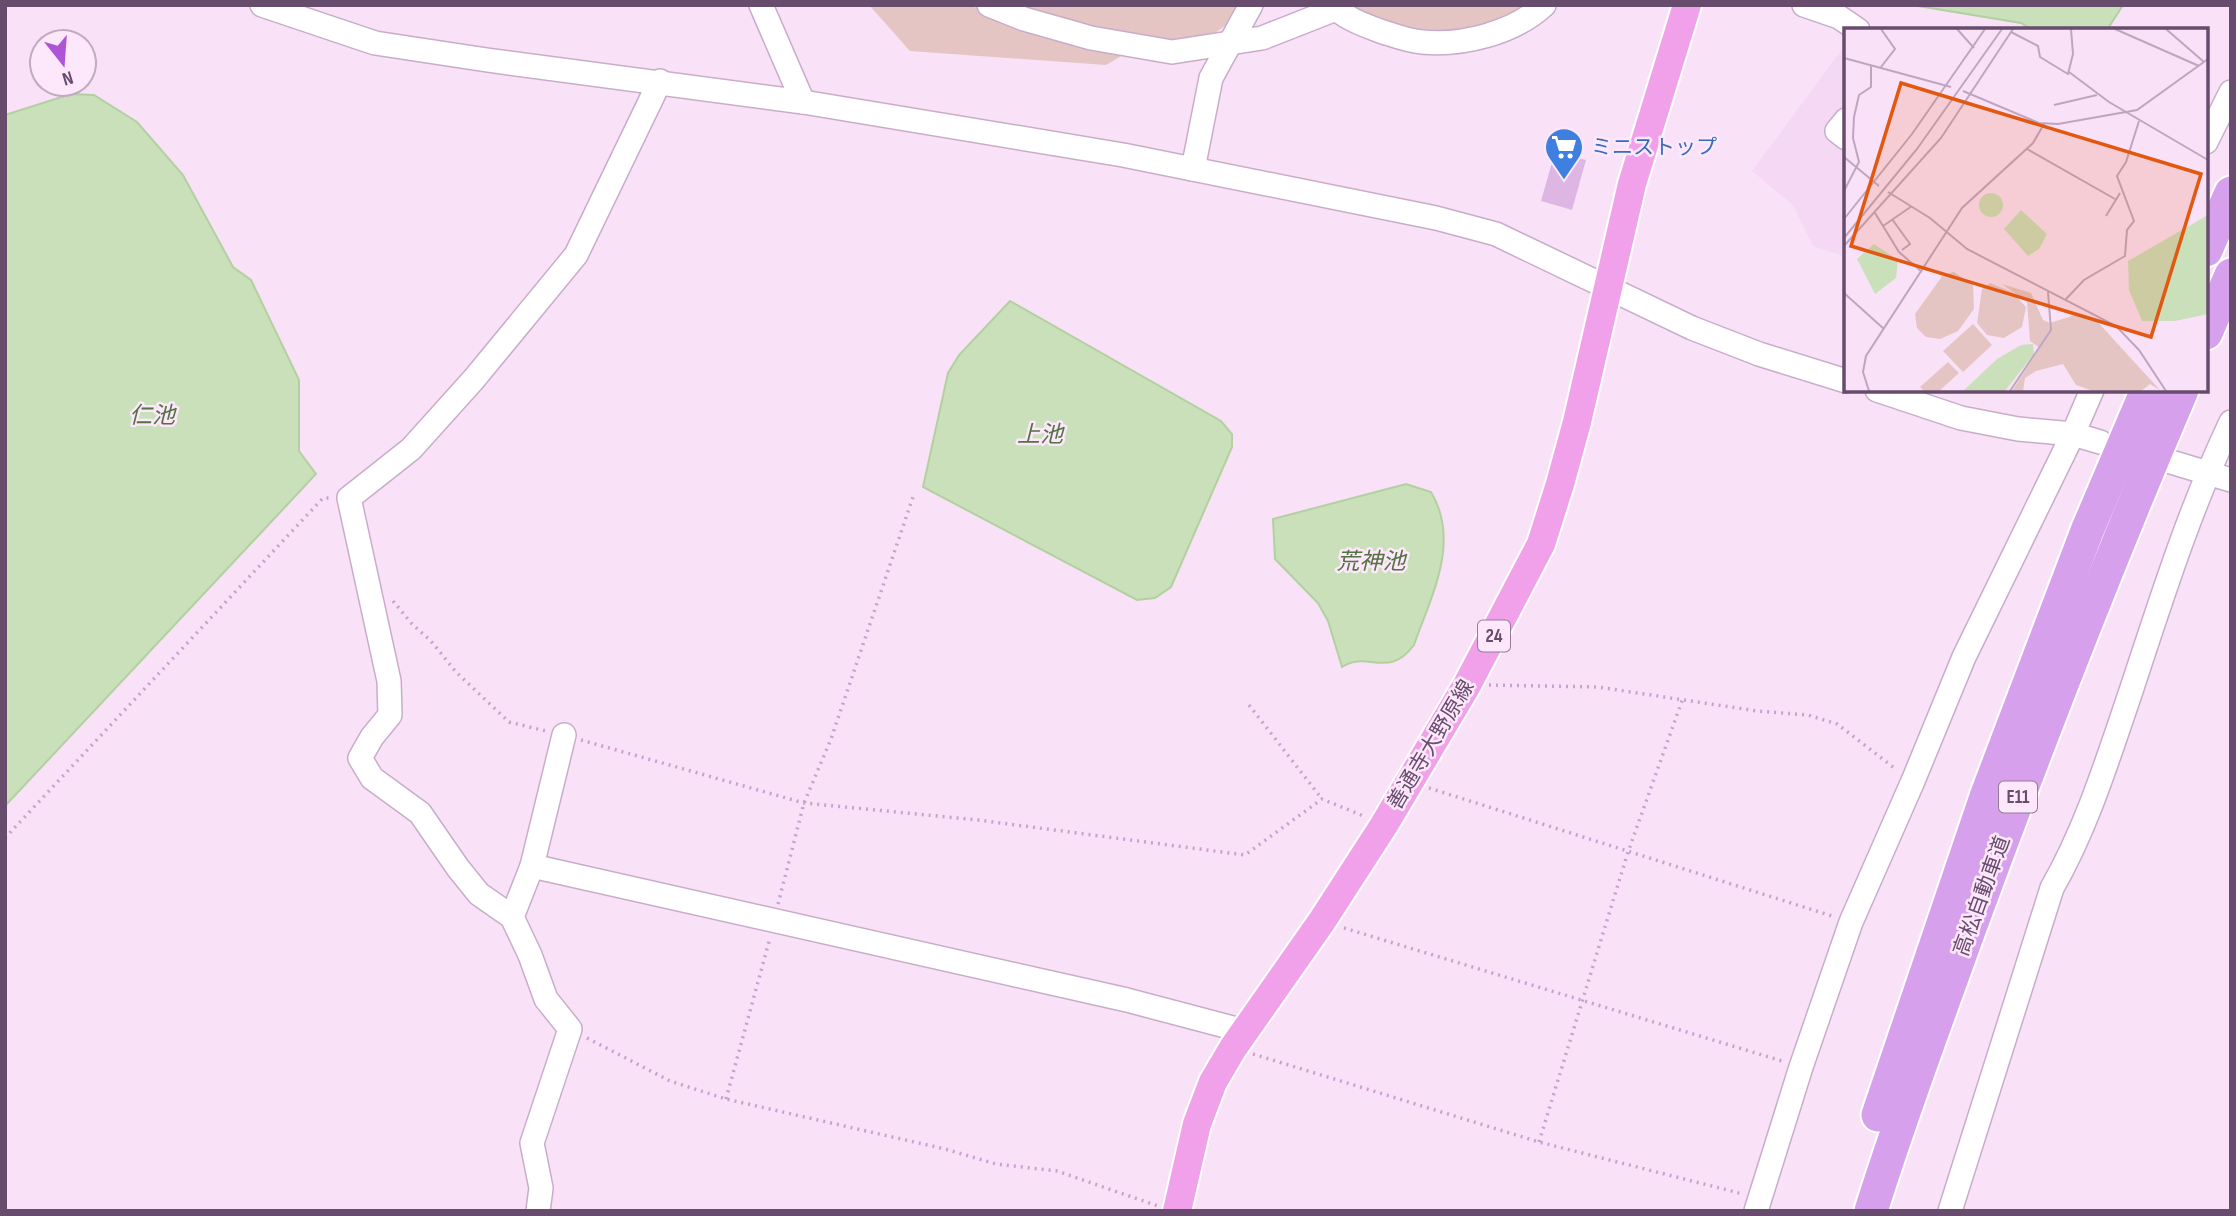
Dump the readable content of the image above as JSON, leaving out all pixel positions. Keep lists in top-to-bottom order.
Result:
{
  "streets": {
    "highway": ["E11", "高松自動車道"],
    "main road": ["24", "善通寺大野原線"]
  },
  "water": ["仁池", "上池", "荒神池"],
  "places": {
    "supermarket": ["ミニストップ"]
  },
  "north": "bottom"
}
